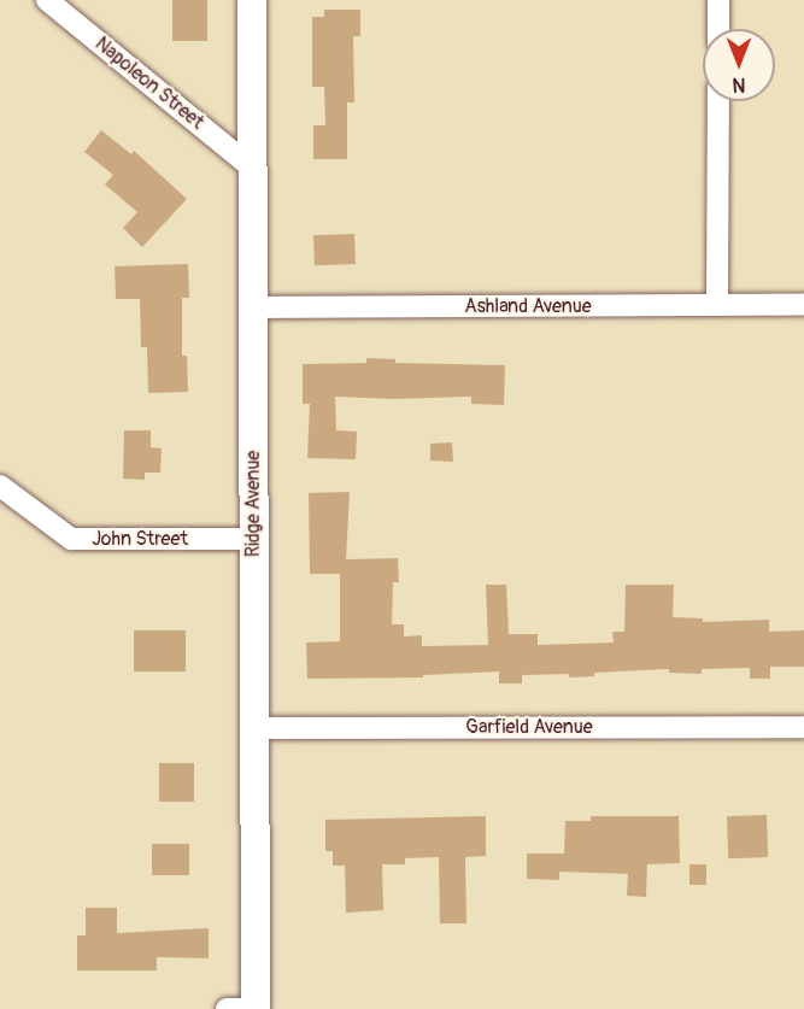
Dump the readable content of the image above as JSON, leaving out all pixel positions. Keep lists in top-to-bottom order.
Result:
{
  "streets": {
    "street": [
      "Napoleon Street",
      "Ashland Avenue",
      "Ridge Avenue",
      "John Street",
      "Garfield Avenue"
    ]
  },
  "crossings": [
    ["Napoleon Street", "Ridge Avenue"],
    ["Ashland Avenue", "Ridge Avenue"],
    ["Ridge Avenue", "John Street"],
    ["Ridge Avenue", "Garfield Avenue"]
  ],
  "north": "bottom"
}
